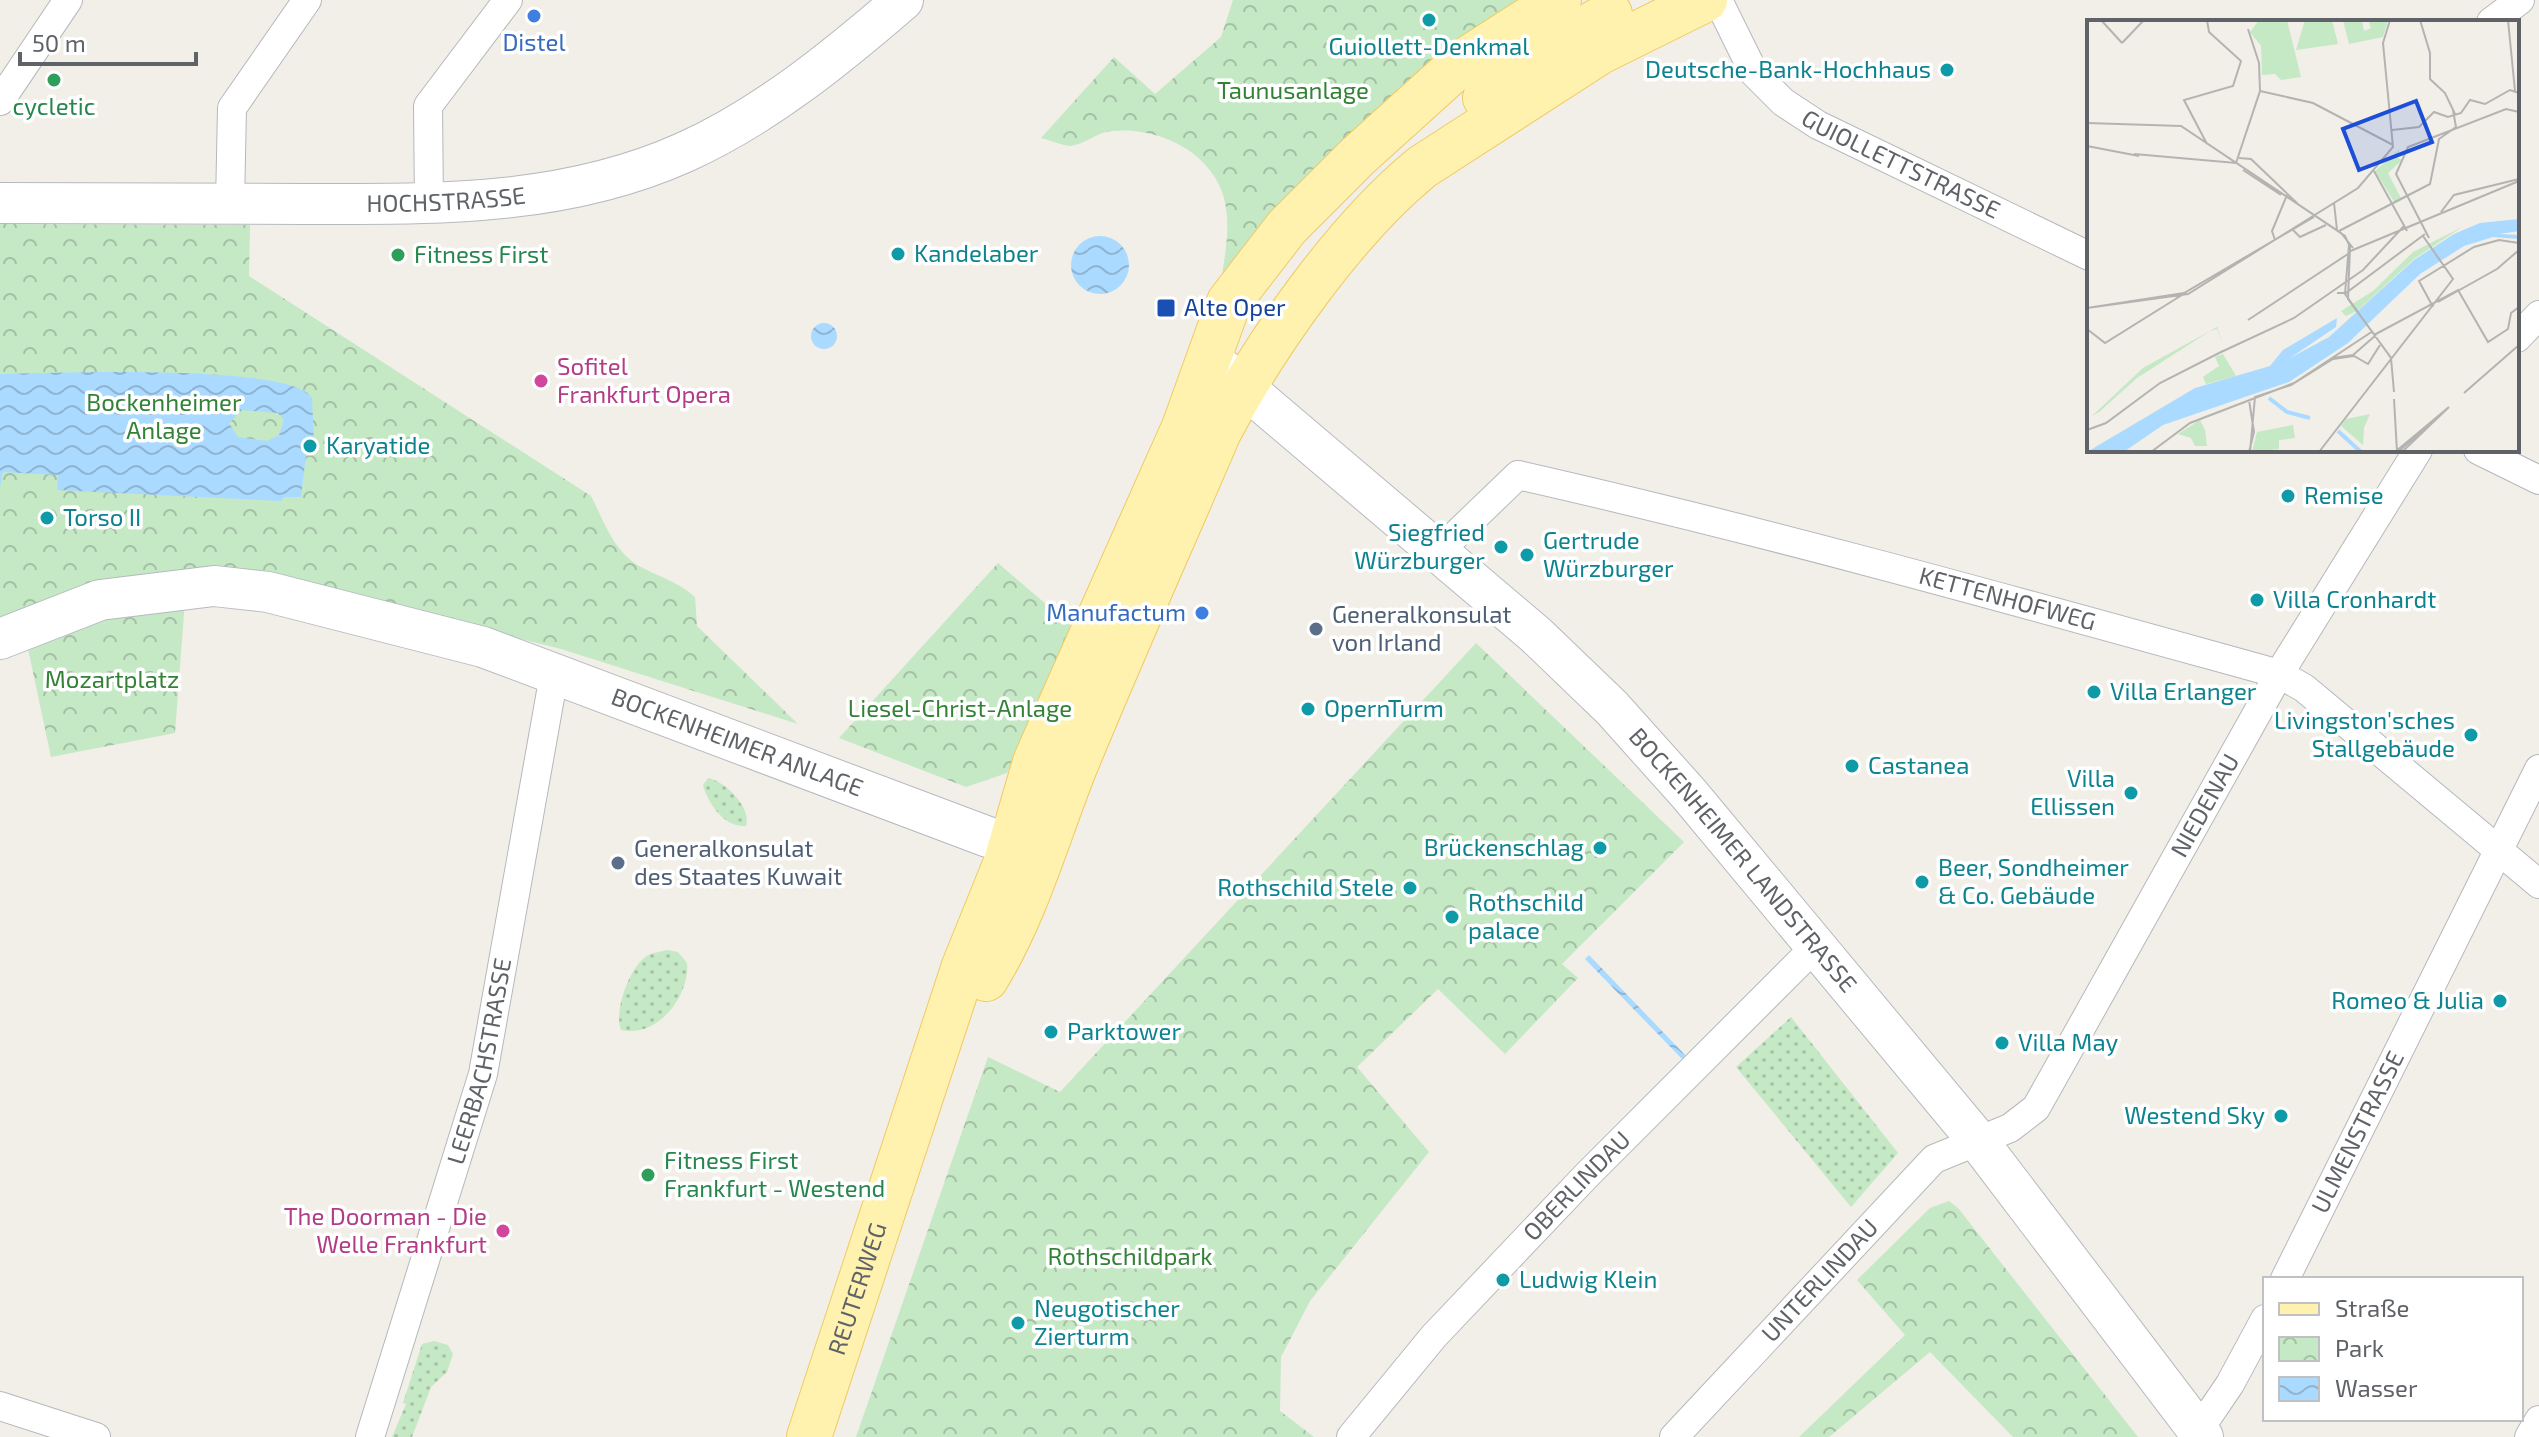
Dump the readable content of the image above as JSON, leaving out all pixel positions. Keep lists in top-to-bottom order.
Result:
{
  "streets": {
    "main road": [
      "HOCHSTRASSE",
      "BOCKENHEIMER ANLAGE",
      "BOCKENHEIMER LANDSTRASSE",
      "REUTERWEG"
    ],
    "street": [
      "GUIOLLETTSTRASSE",
      "KETTENHOFWEG",
      "NIEDENAU",
      "LEERBACHSTRASSE",
      "ULMENSTRASSE",
      "OBERLINDAU",
      "UNTERLINDAU"
    ]
  },
  "crossings": [
    ["KETTENHOFWEG", "NIEDENAU"],
    ["KETTENHOFWEG", "BOCKENHEIMER LANDSTRASSE"],
    ["KETTENHOFWEG", "ULMENSTRASSE"],
    ["BOCKENHEIMER ANLAGE", "LEERBACHSTRASSE"],
    ["BOCKENHEIMER ANLAGE", "REUTERWEG"],
    ["NIEDENAU", "BOCKENHEIMER LANDSTRASSE"],
    ["NIEDENAU", "UNTERLINDAU"],
    ["BOCKENHEIMER LANDSTRASSE", "OBERLINDAU"],
    ["BOCKENHEIMER LANDSTRASSE", "UNTERLINDAU"]
  ],
  "parks": [
    "Taunusanlage",
    "Bockenheimer Anlage",
    "Mozartplatz",
    "Liesel-Christ-Anlage",
    "Rothschildpark"
  ],
  "places": {
    "other": [
      "Distel",
      "Guiollett-Denkmal",
      "Deutsche-Bank-Hochhaus",
      "cycletic",
      "Kandelaber",
      "Fitness First",
      "Sofitel Frankfurt Opera",
      "Karyatide",
      "Remise",
      "Torso II",
      "Siegfried Würzburger",
      "Gertrude Würzburger",
      "Villa Cronhardt",
      "Manufactum",
      "Generalkonsulat von Irland",
      "Villa Erlanger",
      "OpernTurm",
      "Livingston'sches Stallgebäude",
      "Castanea",
      "Villa Ellissen",
      "Brückenschlag",
      "Generalkonsulat des Staates Kuwait",
      "Beer, Sondheimer & Co. Gebäude",
      "Rothschild Stele",
      "Rothschild palace",
      "Romeo & Julia",
      "Parktower",
      "Villa May",
      "Westend Sky",
      "Fitness First Frankfurt - Westend",
      "The Doorman - Die Welle Frankfurt",
      "Ludwig Klein",
      "Neugotischer Zierturm"
    ],
    "transit": ["Alte Oper"]
  },
  "legend": ["Straße", "Park", "Wasser"],
  "scale_bar": "50 m"
}
